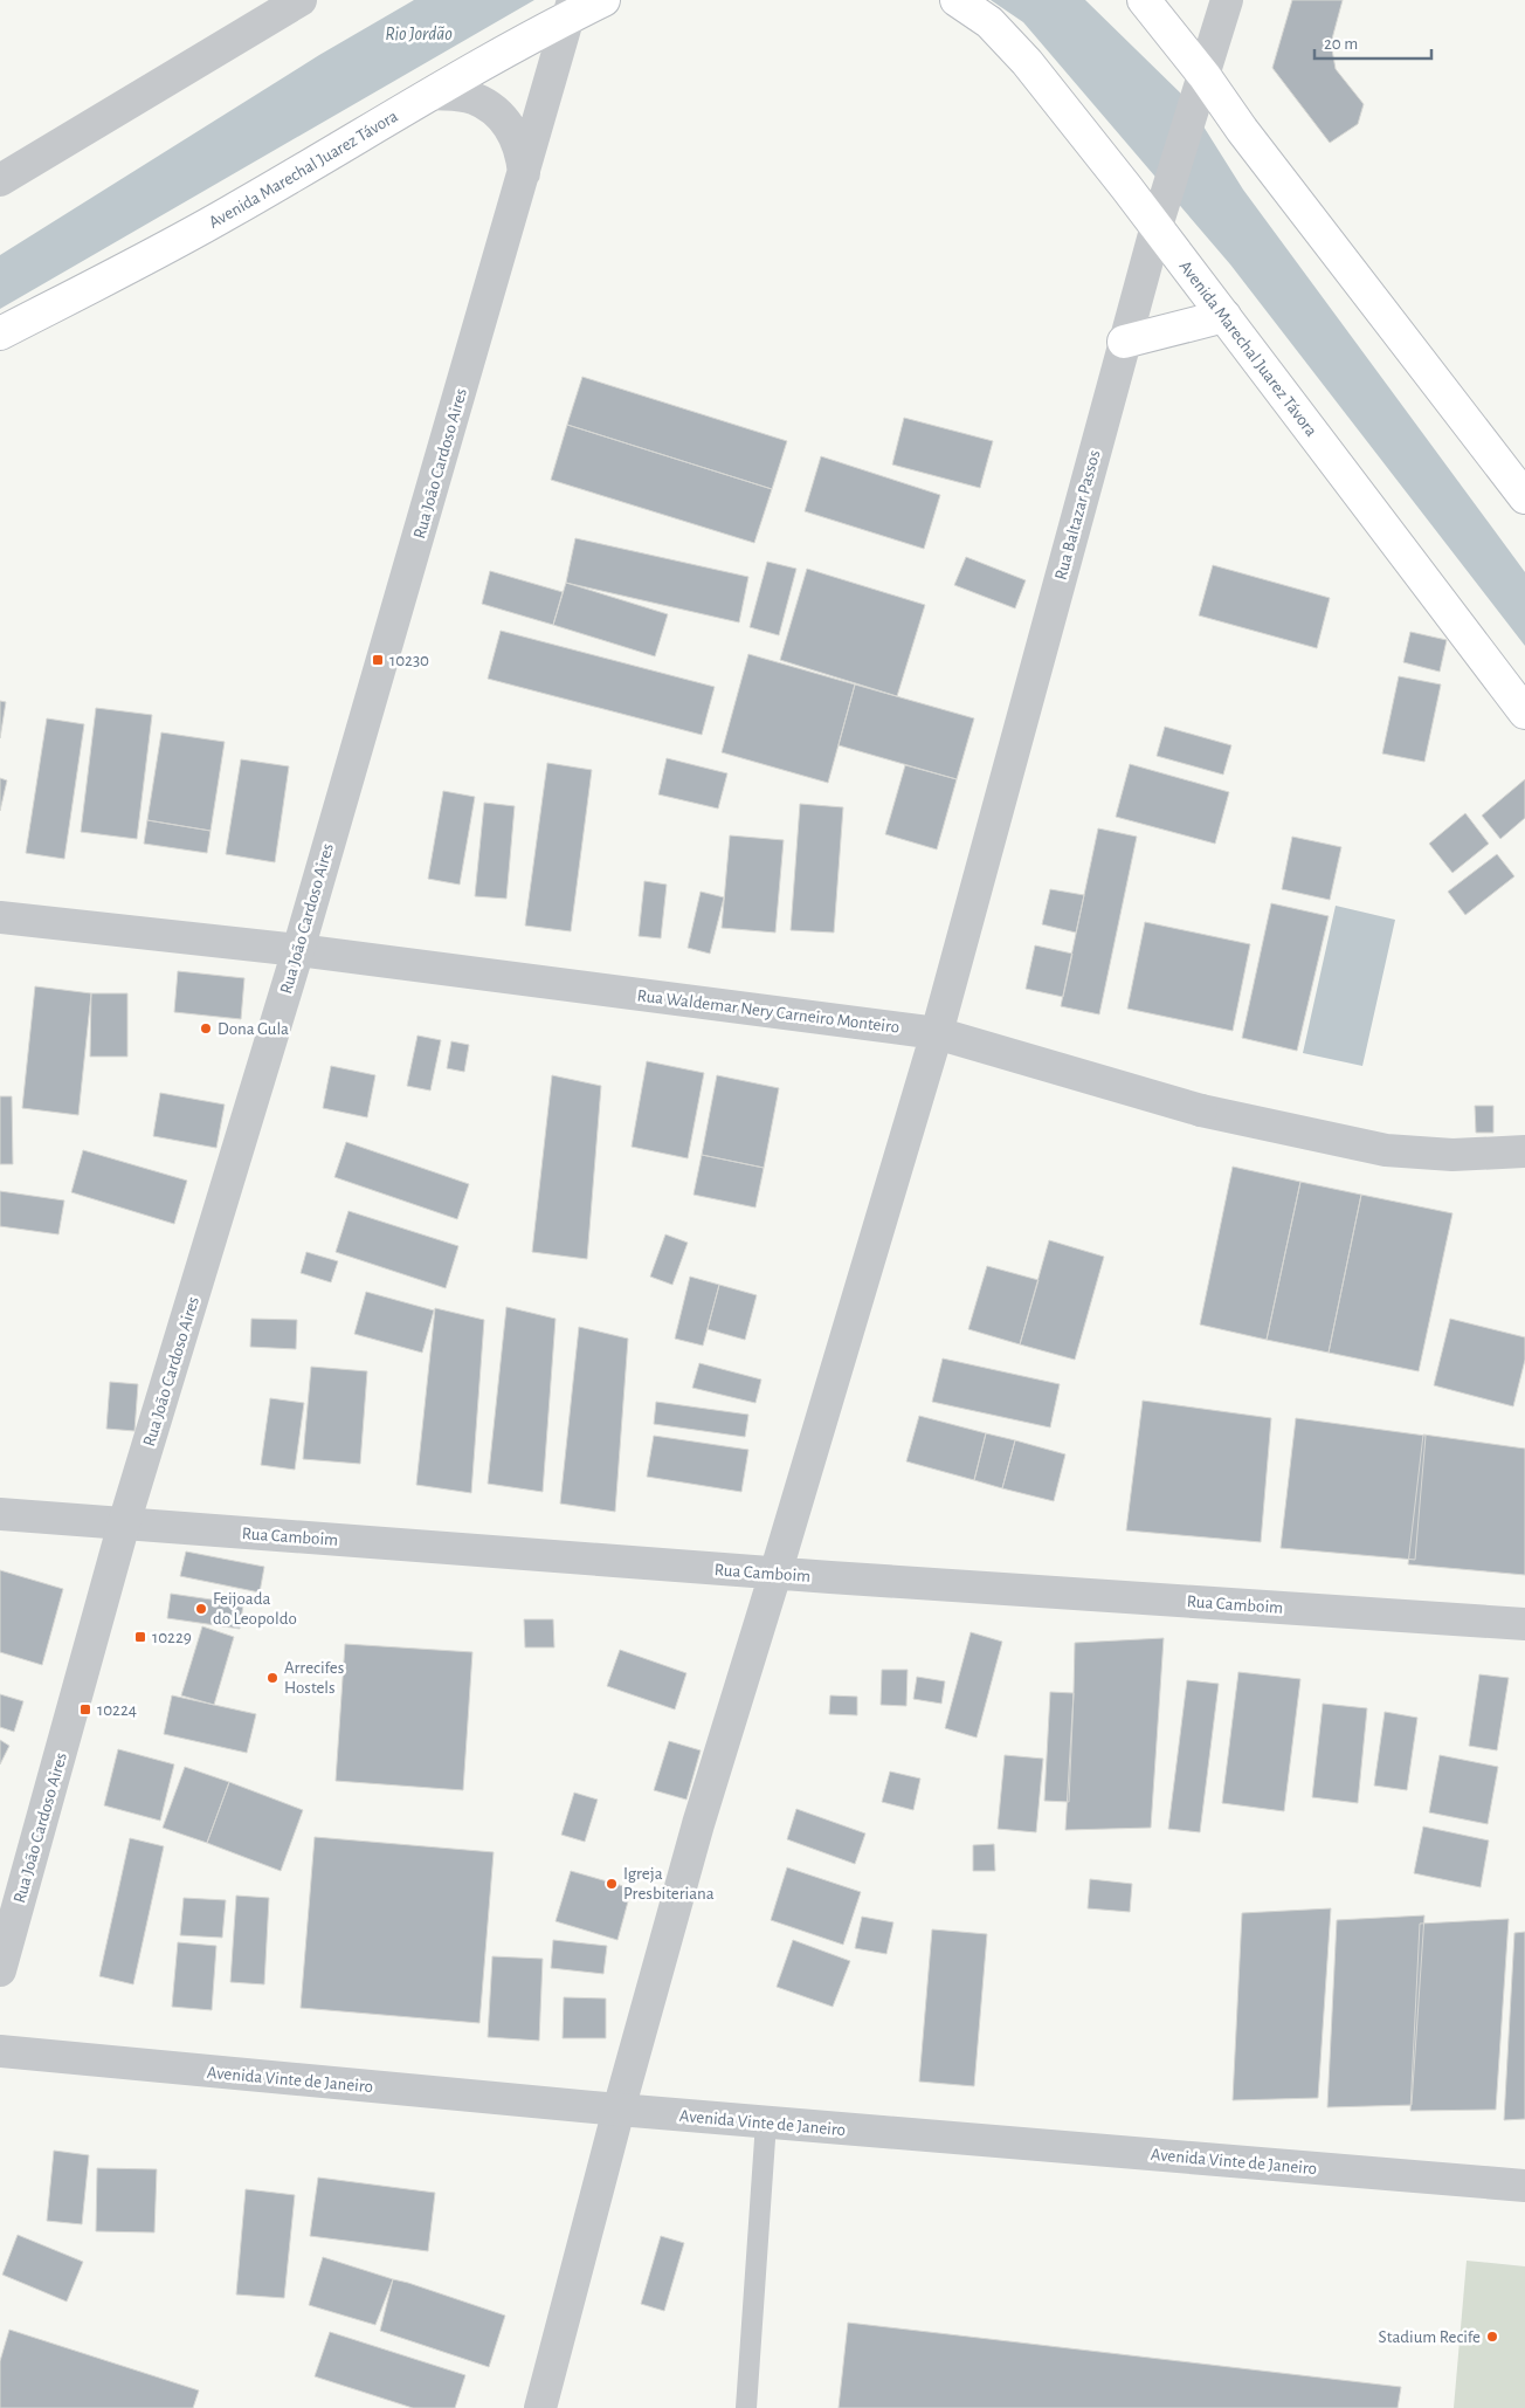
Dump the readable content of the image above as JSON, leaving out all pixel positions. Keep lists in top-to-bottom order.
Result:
{
  "streets": {
    "main road": ["Avenida Marechal Juarez Távora"],
    "street": [
      "Rua João Cardoso Aires",
      "Rua Baltazar Passos",
      "Rua Waldemar Nery Carneiro Monteiro",
      "Rua Camboim",
      "Avenida Vinte de Janeiro"
    ]
  },
  "crossings": [
    ["Avenida Marechal Juarez Távora", "Rua João Cardoso Aires"],
    ["Avenida Marechal Juarez Távora", "Rua Baltazar Passos"],
    ["Rua João Cardoso Aires", "Rua Waldemar Nery Carneiro Monteiro"],
    ["Rua João Cardoso Aires", "Rua Camboim"],
    ["Rua Baltazar Passos", "Rua Waldemar Nery Carneiro Monteiro"],
    ["Rua Baltazar Passos", "Rua Camboim"],
    ["Rua Baltazar Passos", "Avenida Vinte de Janeiro"]
  ],
  "water": ["Rio Jordão"],
  "places": {
    "transit": ["10230", "10229", "10224"],
    "other": [
      "Dona Gula",
      "Feijoada do Leopoldo",
      "Arrecifes Hostels",
      "Igreja Presbiteriana",
      "Stadium Recife"
    ]
  },
  "scale_bar": "20 m"
}
